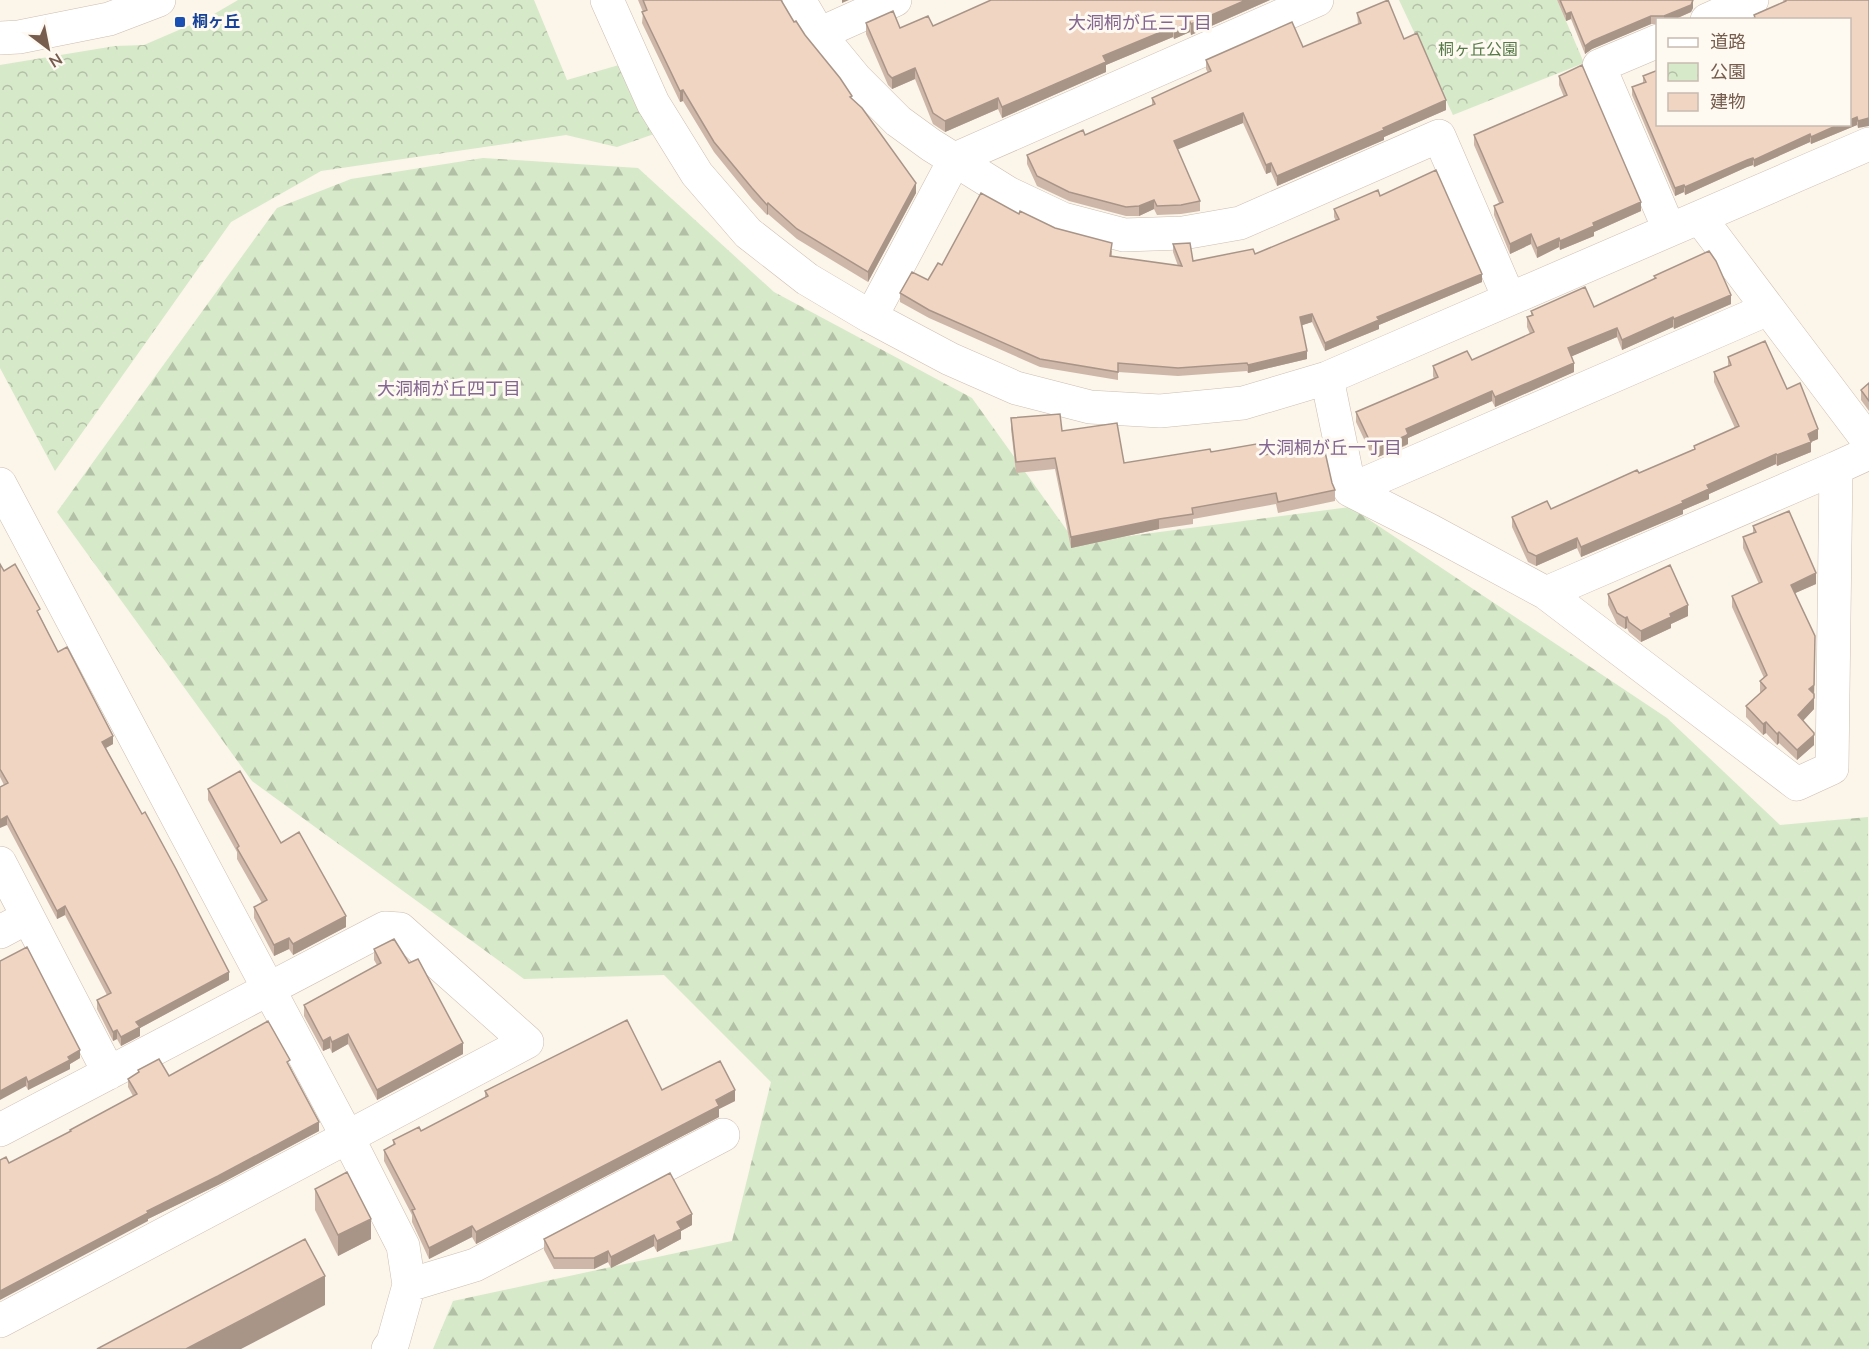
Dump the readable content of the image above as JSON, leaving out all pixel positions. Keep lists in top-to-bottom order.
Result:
{
  "districts": ["大洞桐が丘三丁目", "大洞桐が丘四丁目", "大洞桐が丘一丁目"],
  "parks": ["桐ヶ丘公園"],
  "places": {
    "transit": ["桐ヶ丘"]
  },
  "legend": ["道路", "公園", "建物"],
  "north": "bottom right"
}
